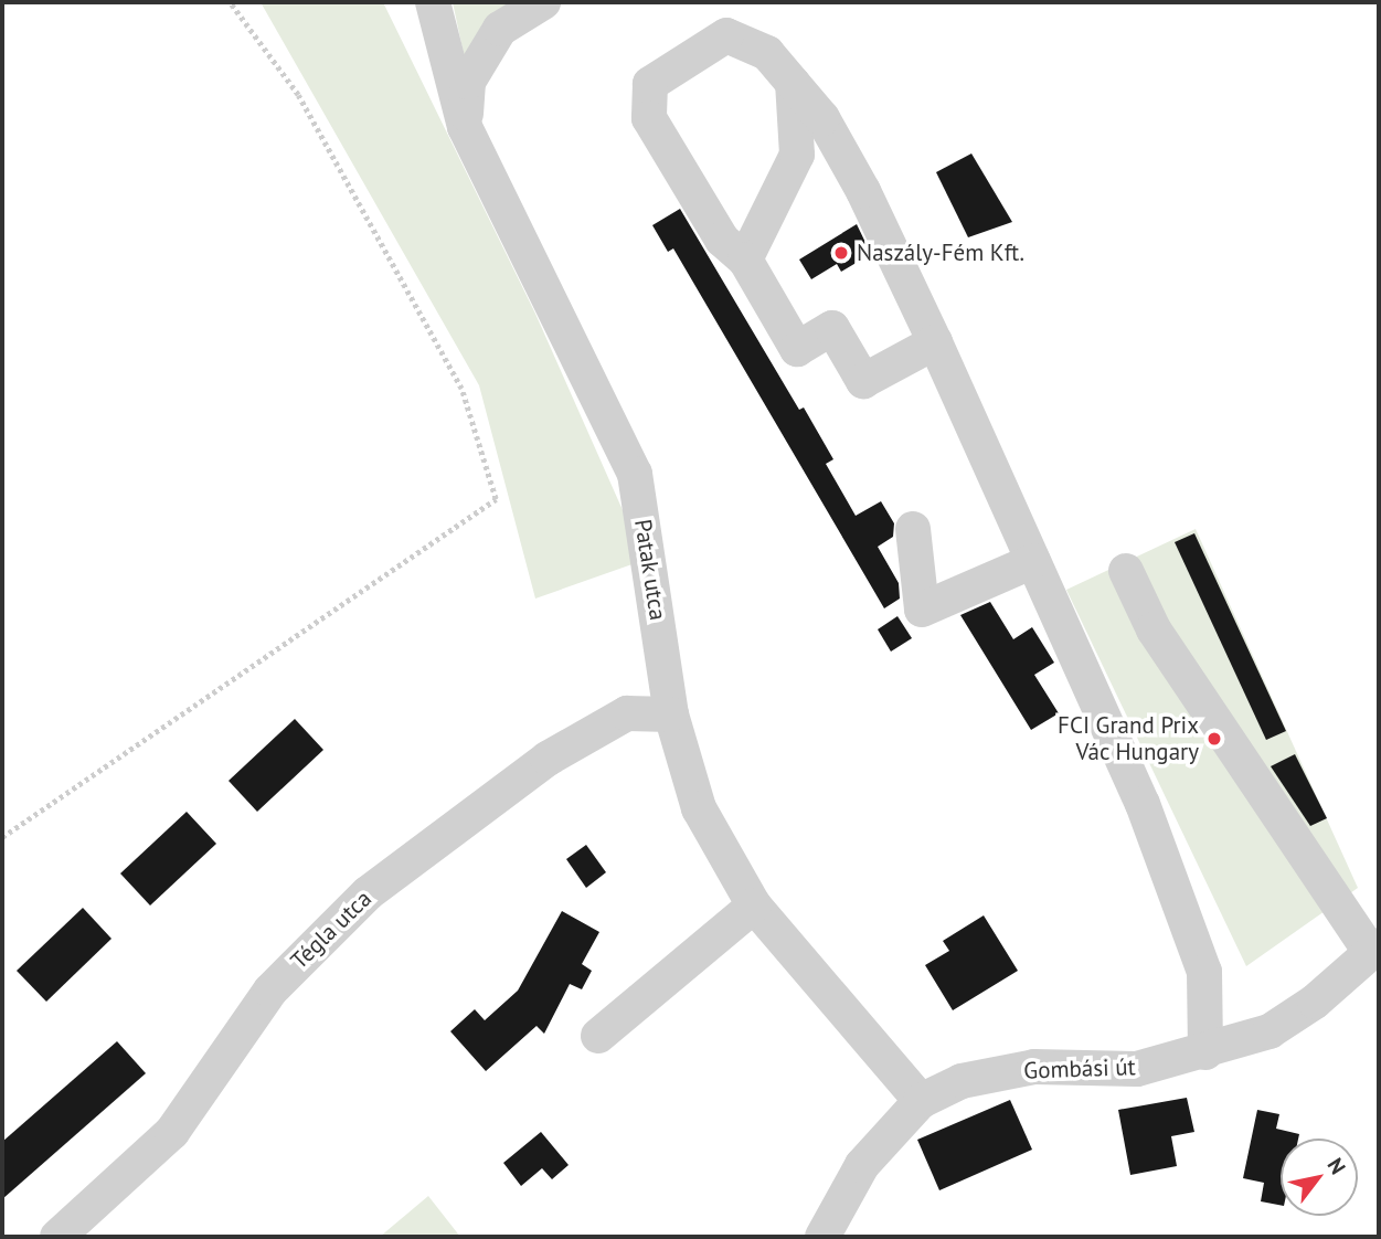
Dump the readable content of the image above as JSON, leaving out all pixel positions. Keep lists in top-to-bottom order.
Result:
{
  "streets": {
    "street": ["Patak utca", "Tégla utca", "Gombási út"]
  },
  "crossings": [
    ["Patak utca", "Tégla utca"],
    ["Patak utca", "Gombási út"]
  ],
  "places": ["Naszály-Fém Kft.", "FCI Grand Prix Vác Hungary"],
  "north": "top right"
}
